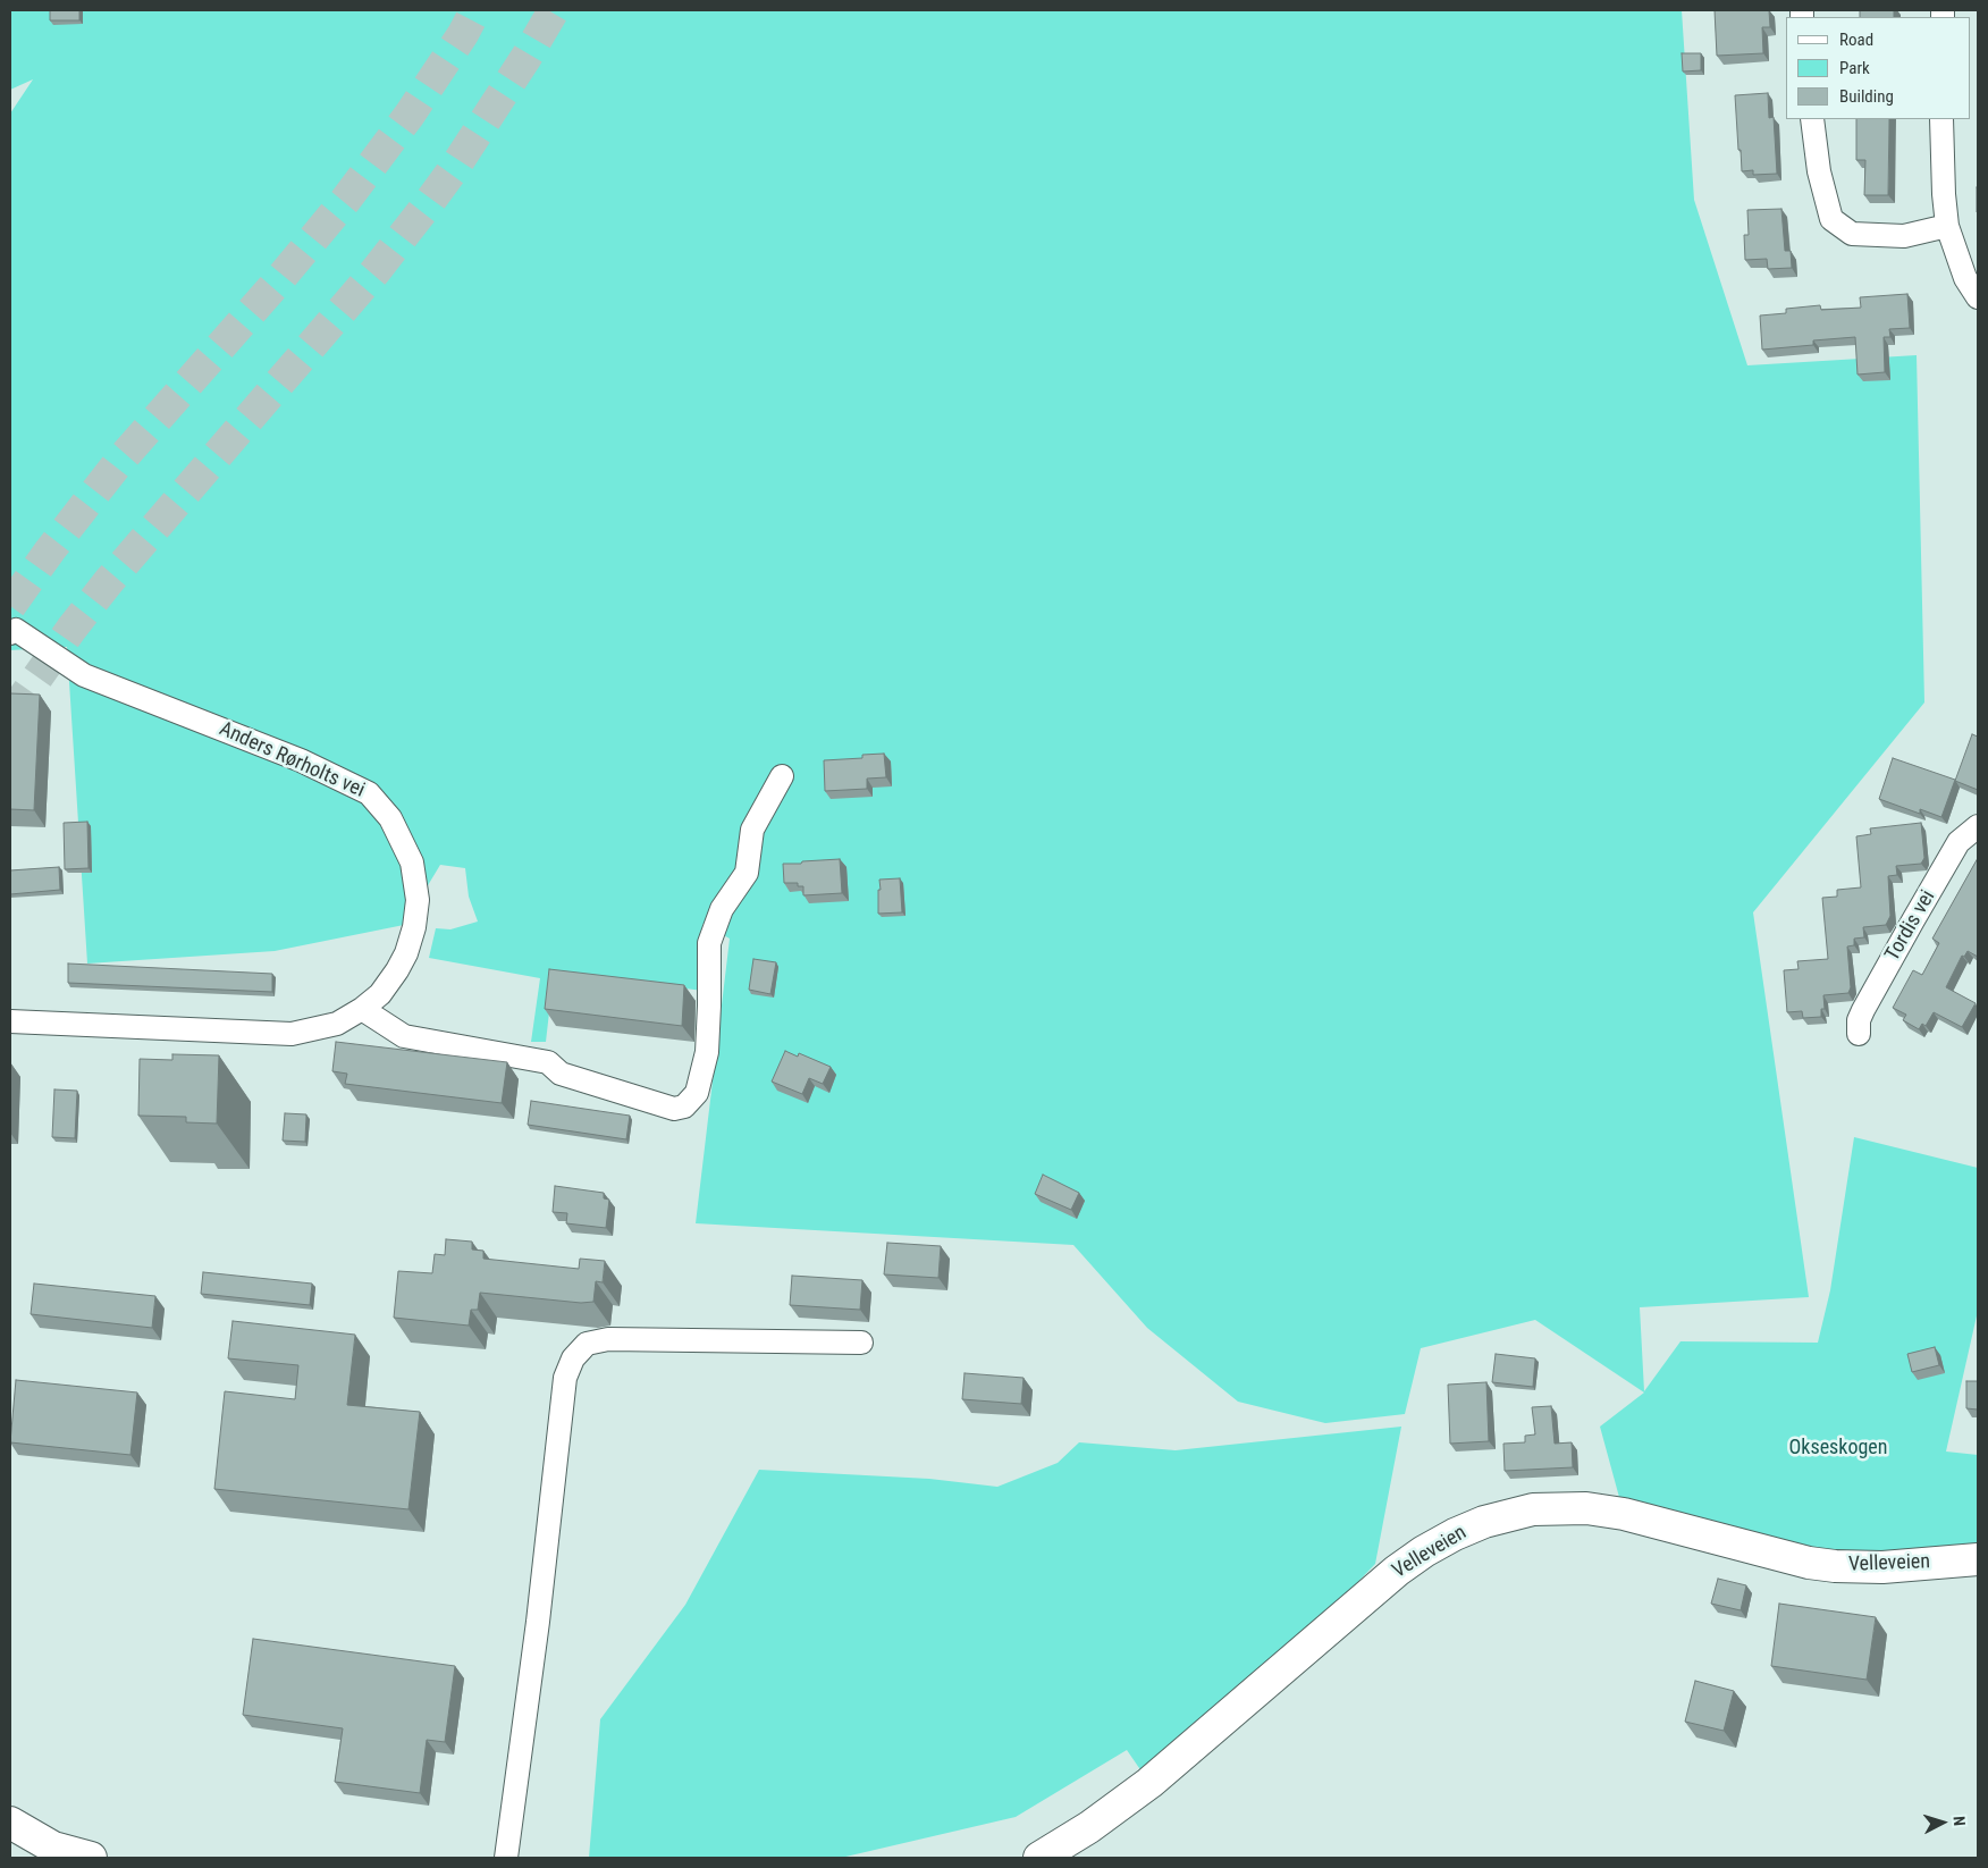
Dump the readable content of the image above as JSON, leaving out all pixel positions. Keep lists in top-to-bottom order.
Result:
{
  "streets": {
    "main road": ["Velleveien"],
    "street": ["Anders Rørholts vei", "Tordis vei"]
  },
  "parks": ["Okseskogen"],
  "legend": ["Road", "Park", "Building"],
  "north": "right"
}
